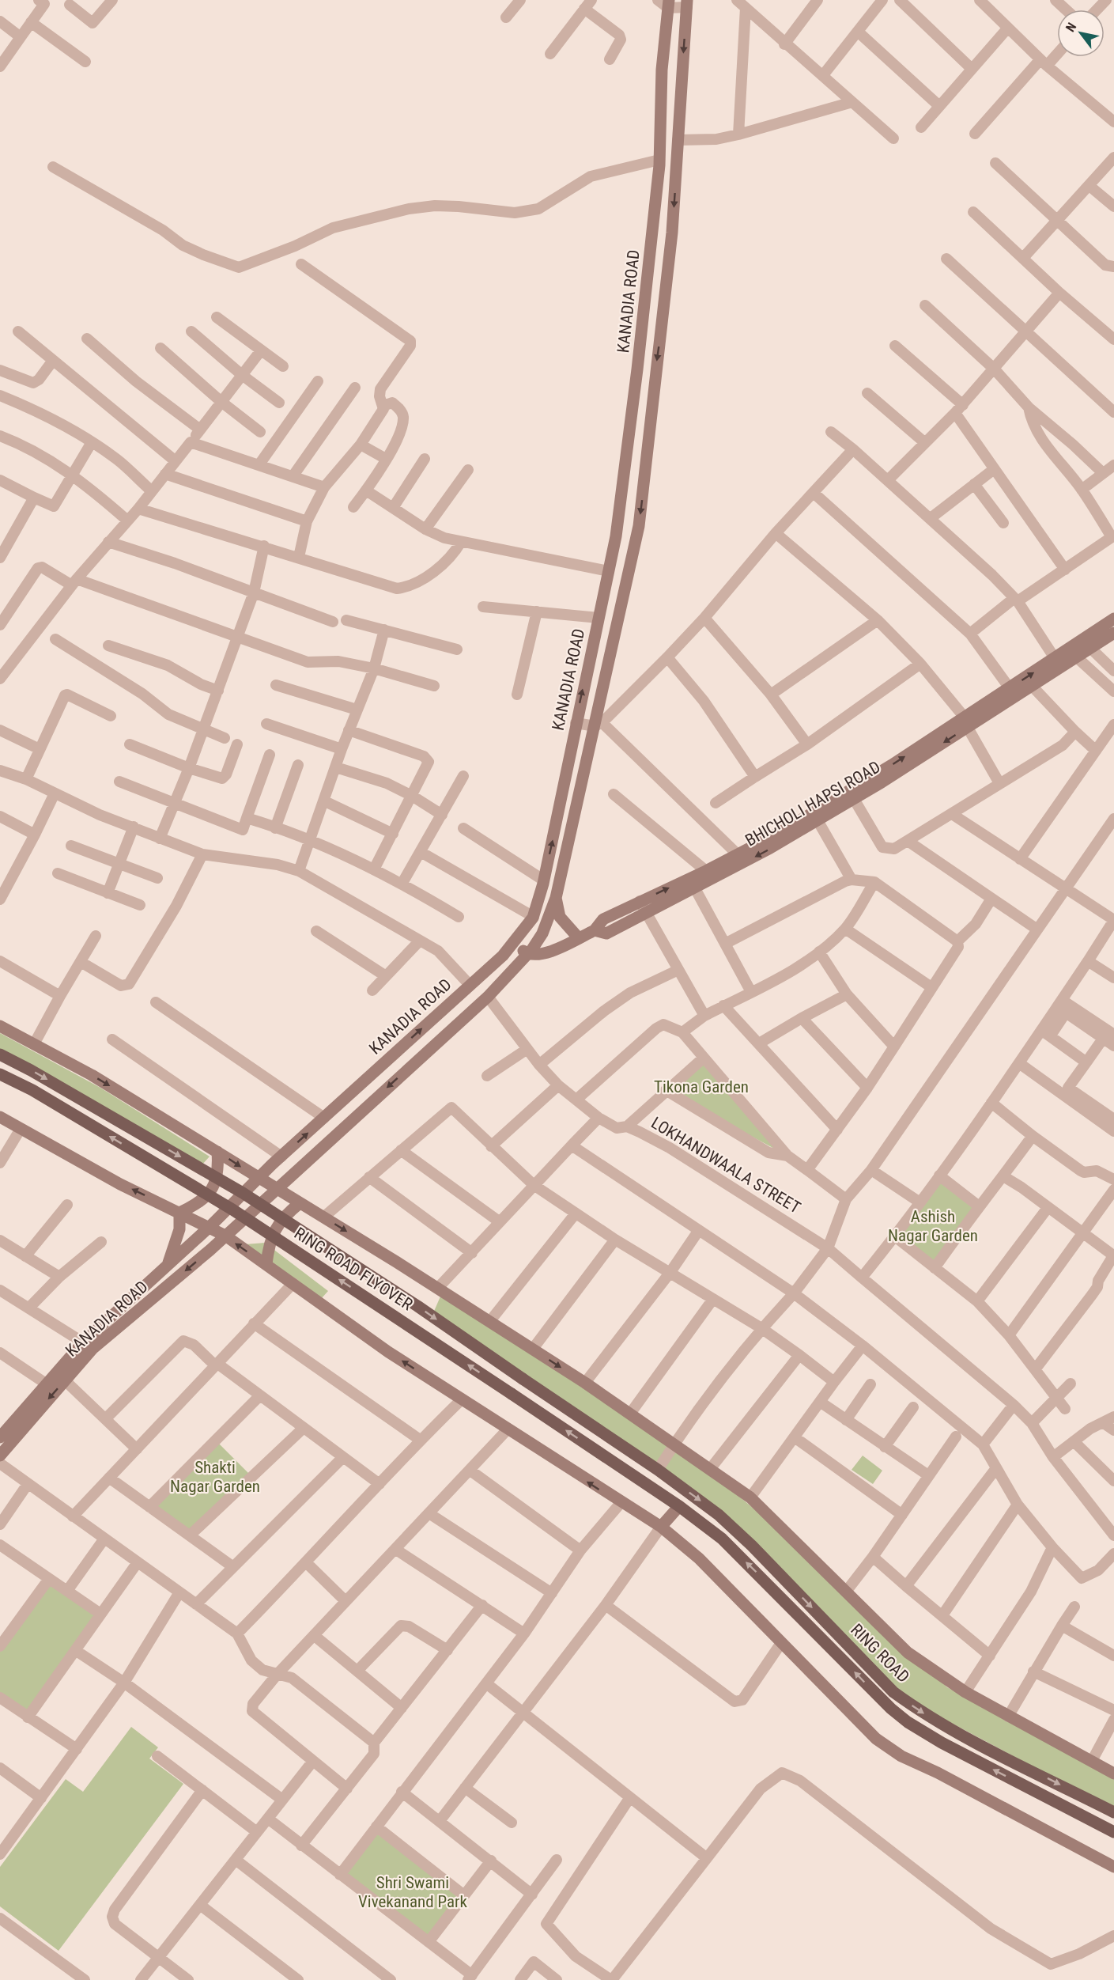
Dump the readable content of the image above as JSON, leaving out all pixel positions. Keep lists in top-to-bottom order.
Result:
{
  "streets": {
    "main road": ["RING ROAD FLYOVER", "RING ROAD"],
    "street": ["KANADIA ROAD", "BHICHOLI HAPSI ROAD", "LOKHANDWAALA STREET"]
  },
  "crossings": [
    ["KANADIA ROAD", "BHICHOLI HAPSI ROAD"],
    ["KANADIA ROAD", "LOKHANDWAALA STREET"],
    ["RING ROAD FLYOVER", "RING ROAD"]
  ],
  "parks": [
    "Tikona Garden",
    "Ashish Nagar Garden",
    "Shakti Nagar Garden",
    "Shri Swami Vivekanand Park"
  ],
  "north": "top left"
}
